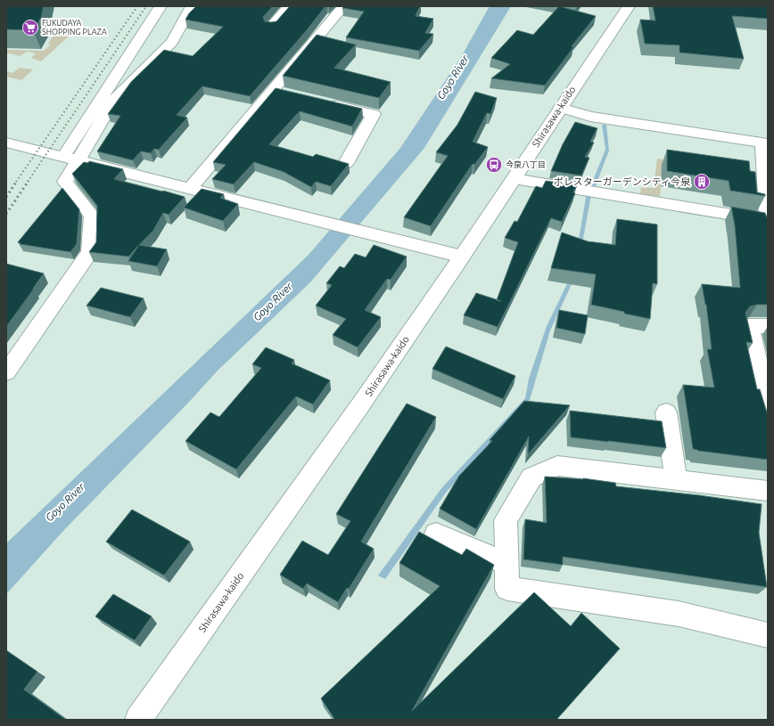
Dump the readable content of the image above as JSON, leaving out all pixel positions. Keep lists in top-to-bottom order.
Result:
{
  "streets": {
    "street": ["Shirasawa-kaido"]
  },
  "water": ["Goyo River"],
  "places": {
    "supermarket": ["FUKUDAYA SHOPPING PLAZA"],
    "bus stop": ["今泉八丁目"],
    "building": ["ポレスターガーデンシティ今泉"]
  }
}
